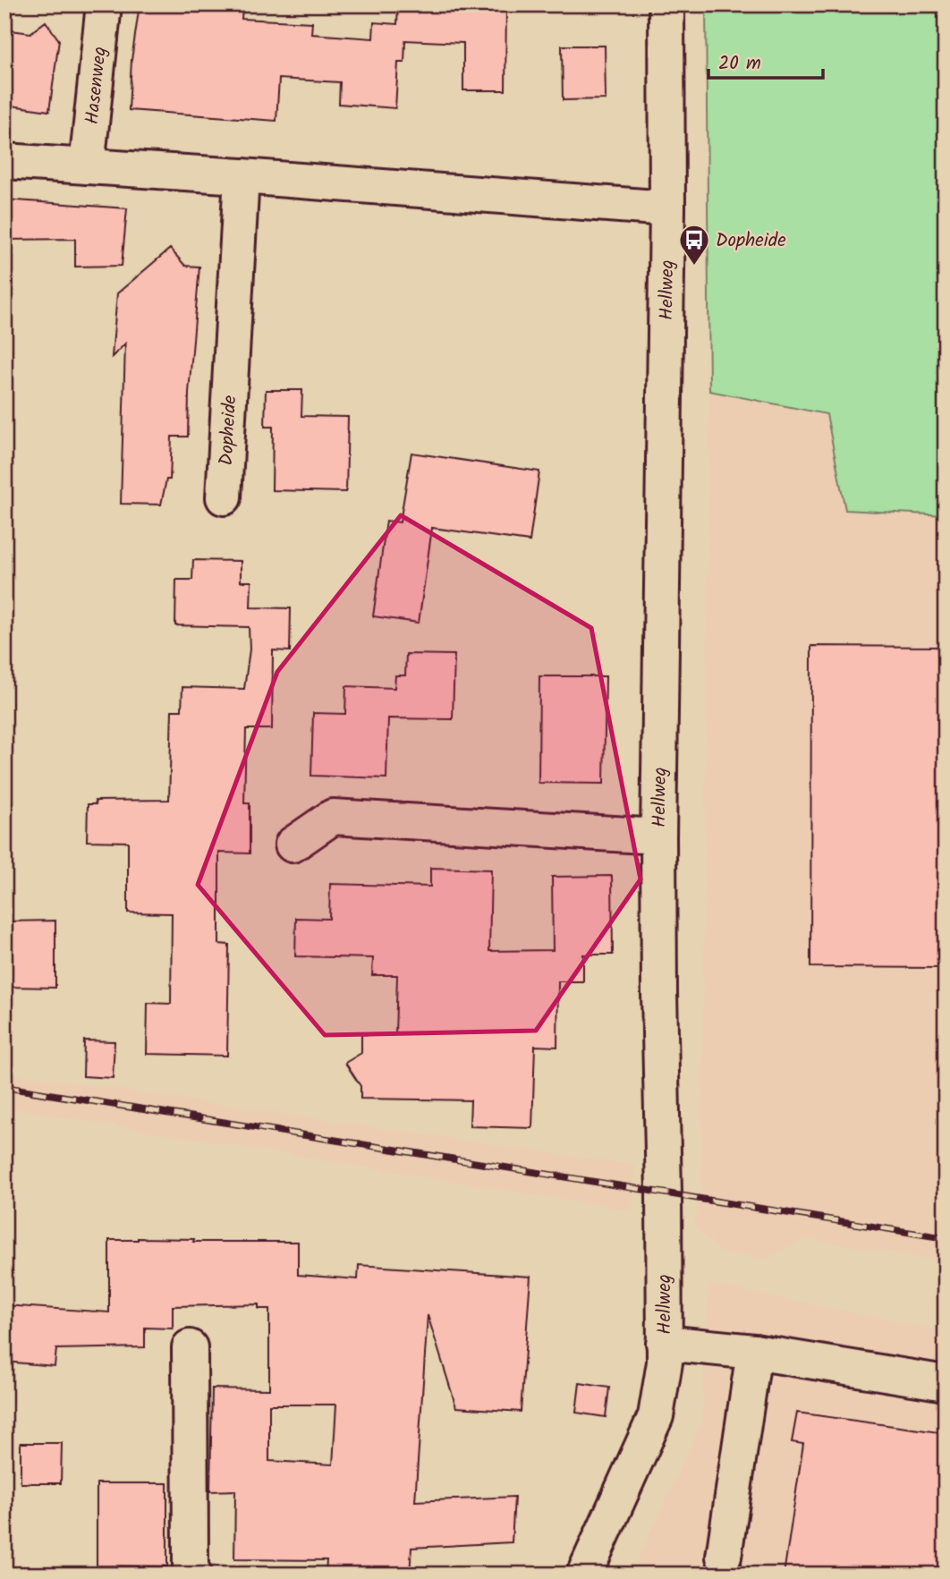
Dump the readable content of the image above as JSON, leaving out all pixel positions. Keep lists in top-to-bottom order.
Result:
{
  "streets": {
    "street": ["Hasenweg", "Hellweg", "Dopheide"]
  },
  "places": {
    "bus stop": ["Dopheide"]
  },
  "scale_bar": "20 m"
}
